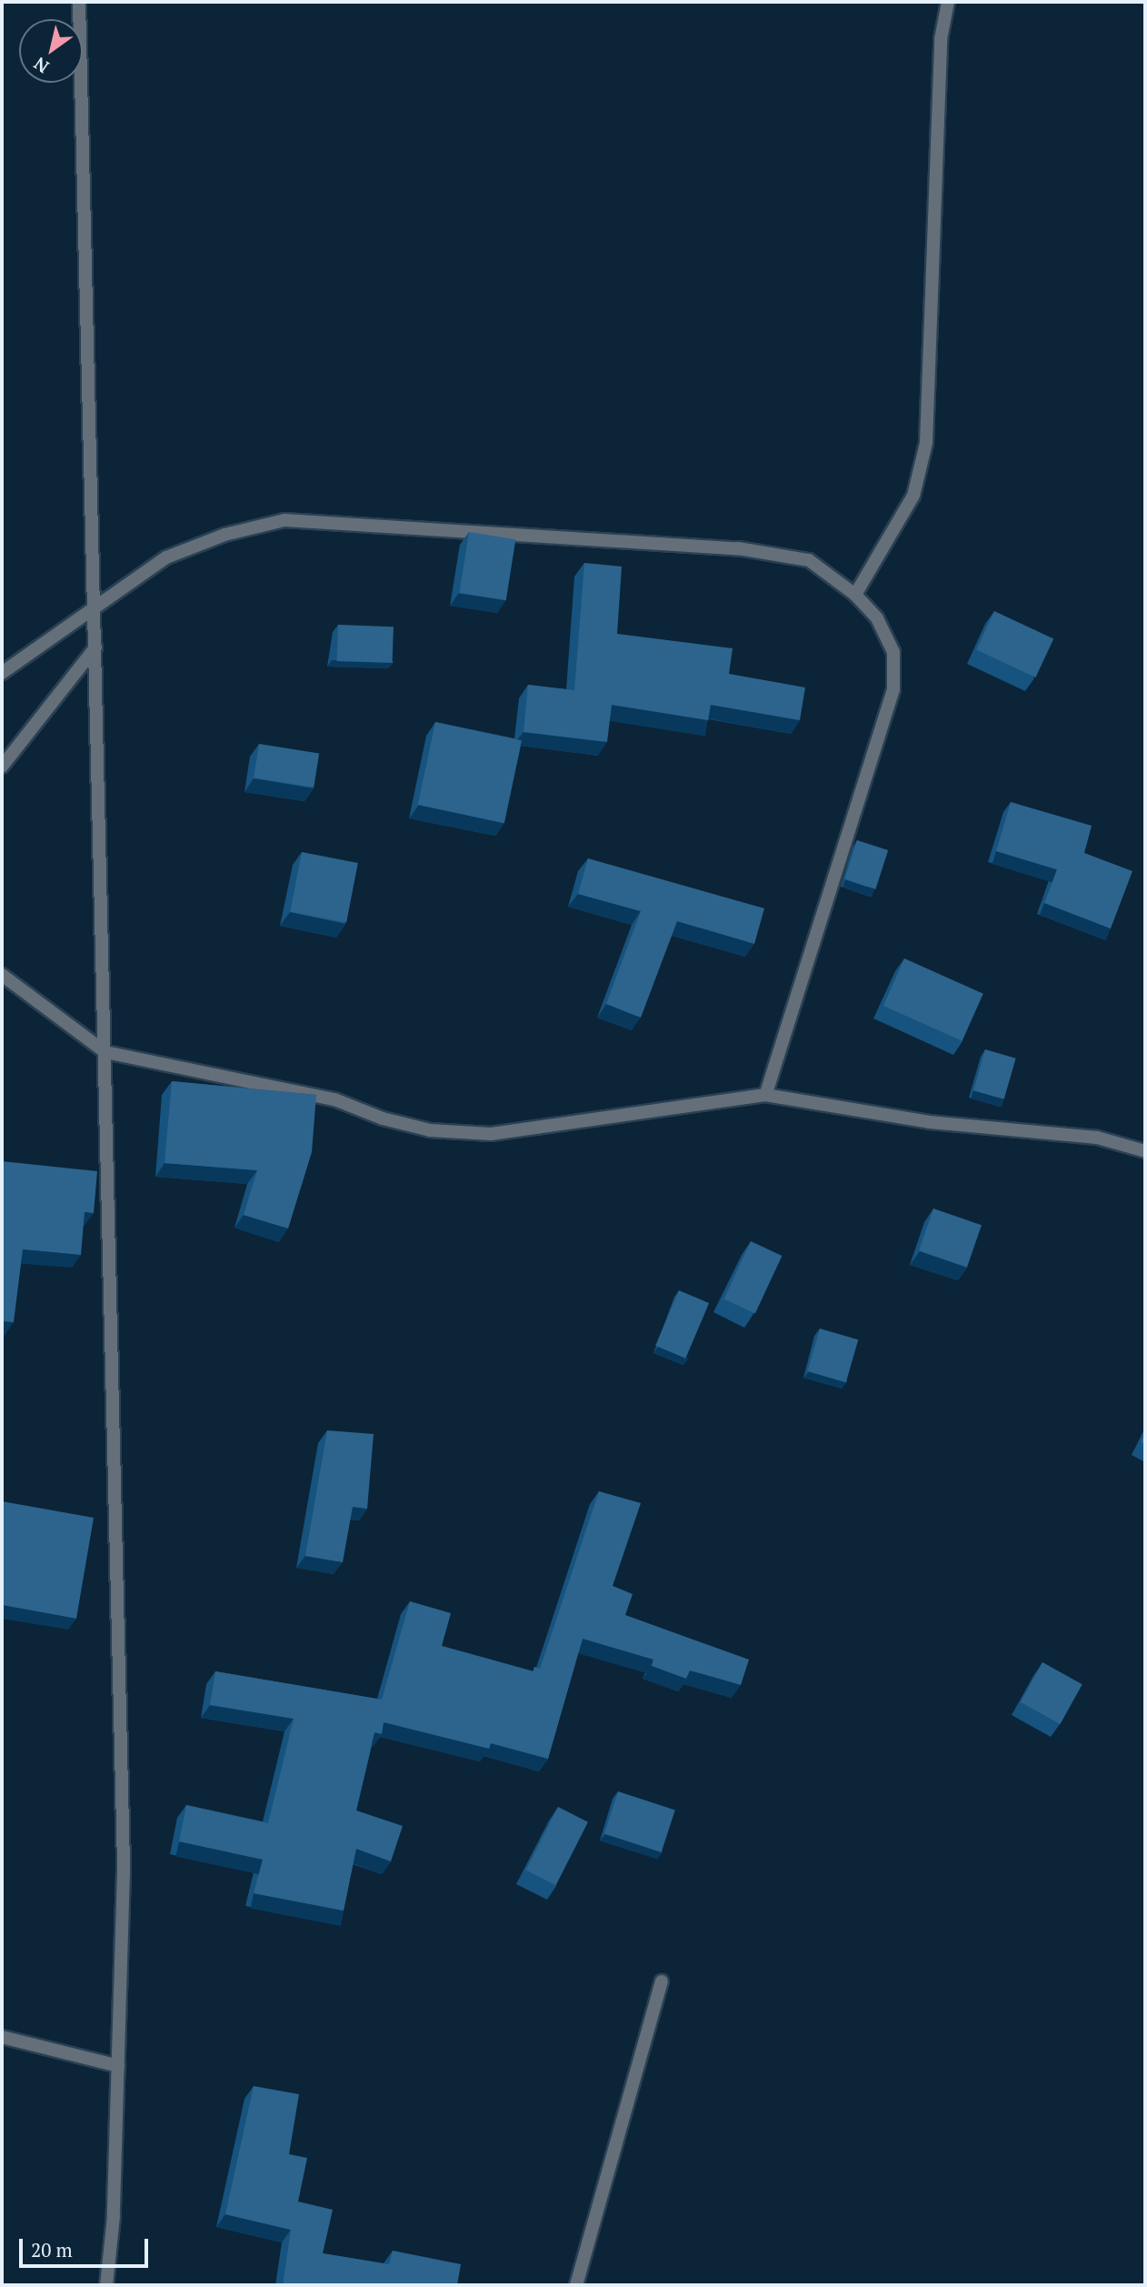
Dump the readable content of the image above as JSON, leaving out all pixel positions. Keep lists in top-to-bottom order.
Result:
{
  "scale_bar": "20 m",
  "north": "bottom left"
}
